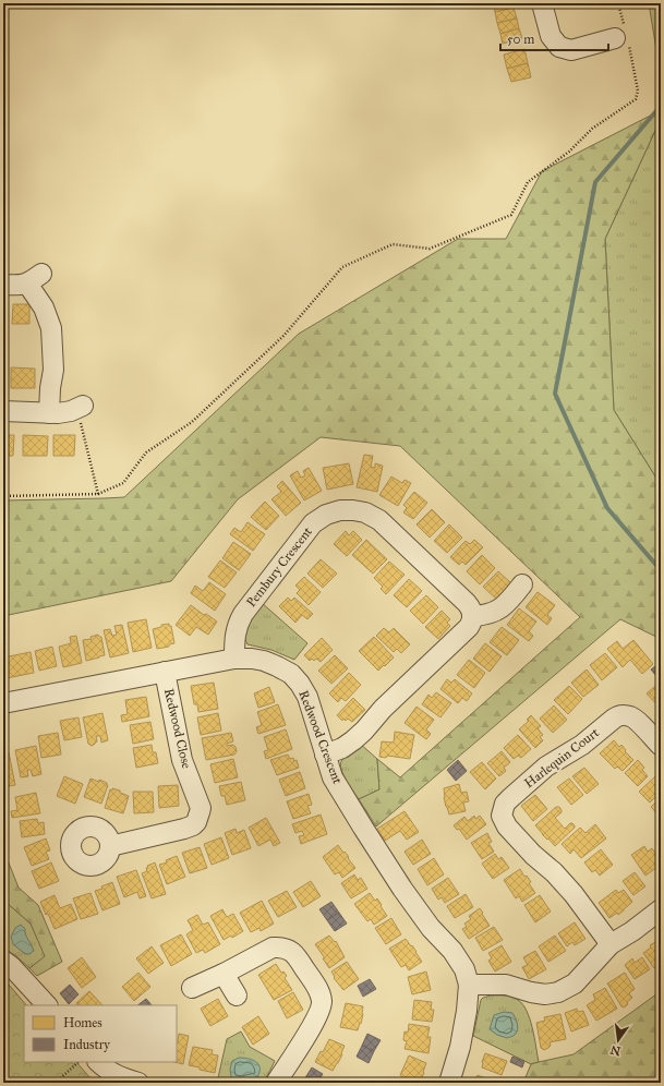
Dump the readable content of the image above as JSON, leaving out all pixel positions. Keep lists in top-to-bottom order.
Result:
{
  "streets": {
    "street": [
      "Pembury Crescent",
      "Redwood Close",
      "Redwood Crescent",
      "Harlequin Court"
    ]
  },
  "crossings": [
    ["Pembury Crescent", "Redwood Crescent"],
    ["Redwood Close", "Redwood Crescent"]
  ],
  "legend": ["Homes", "Industry"],
  "scale_bar": "50 m",
  "north": "bottom"
}
